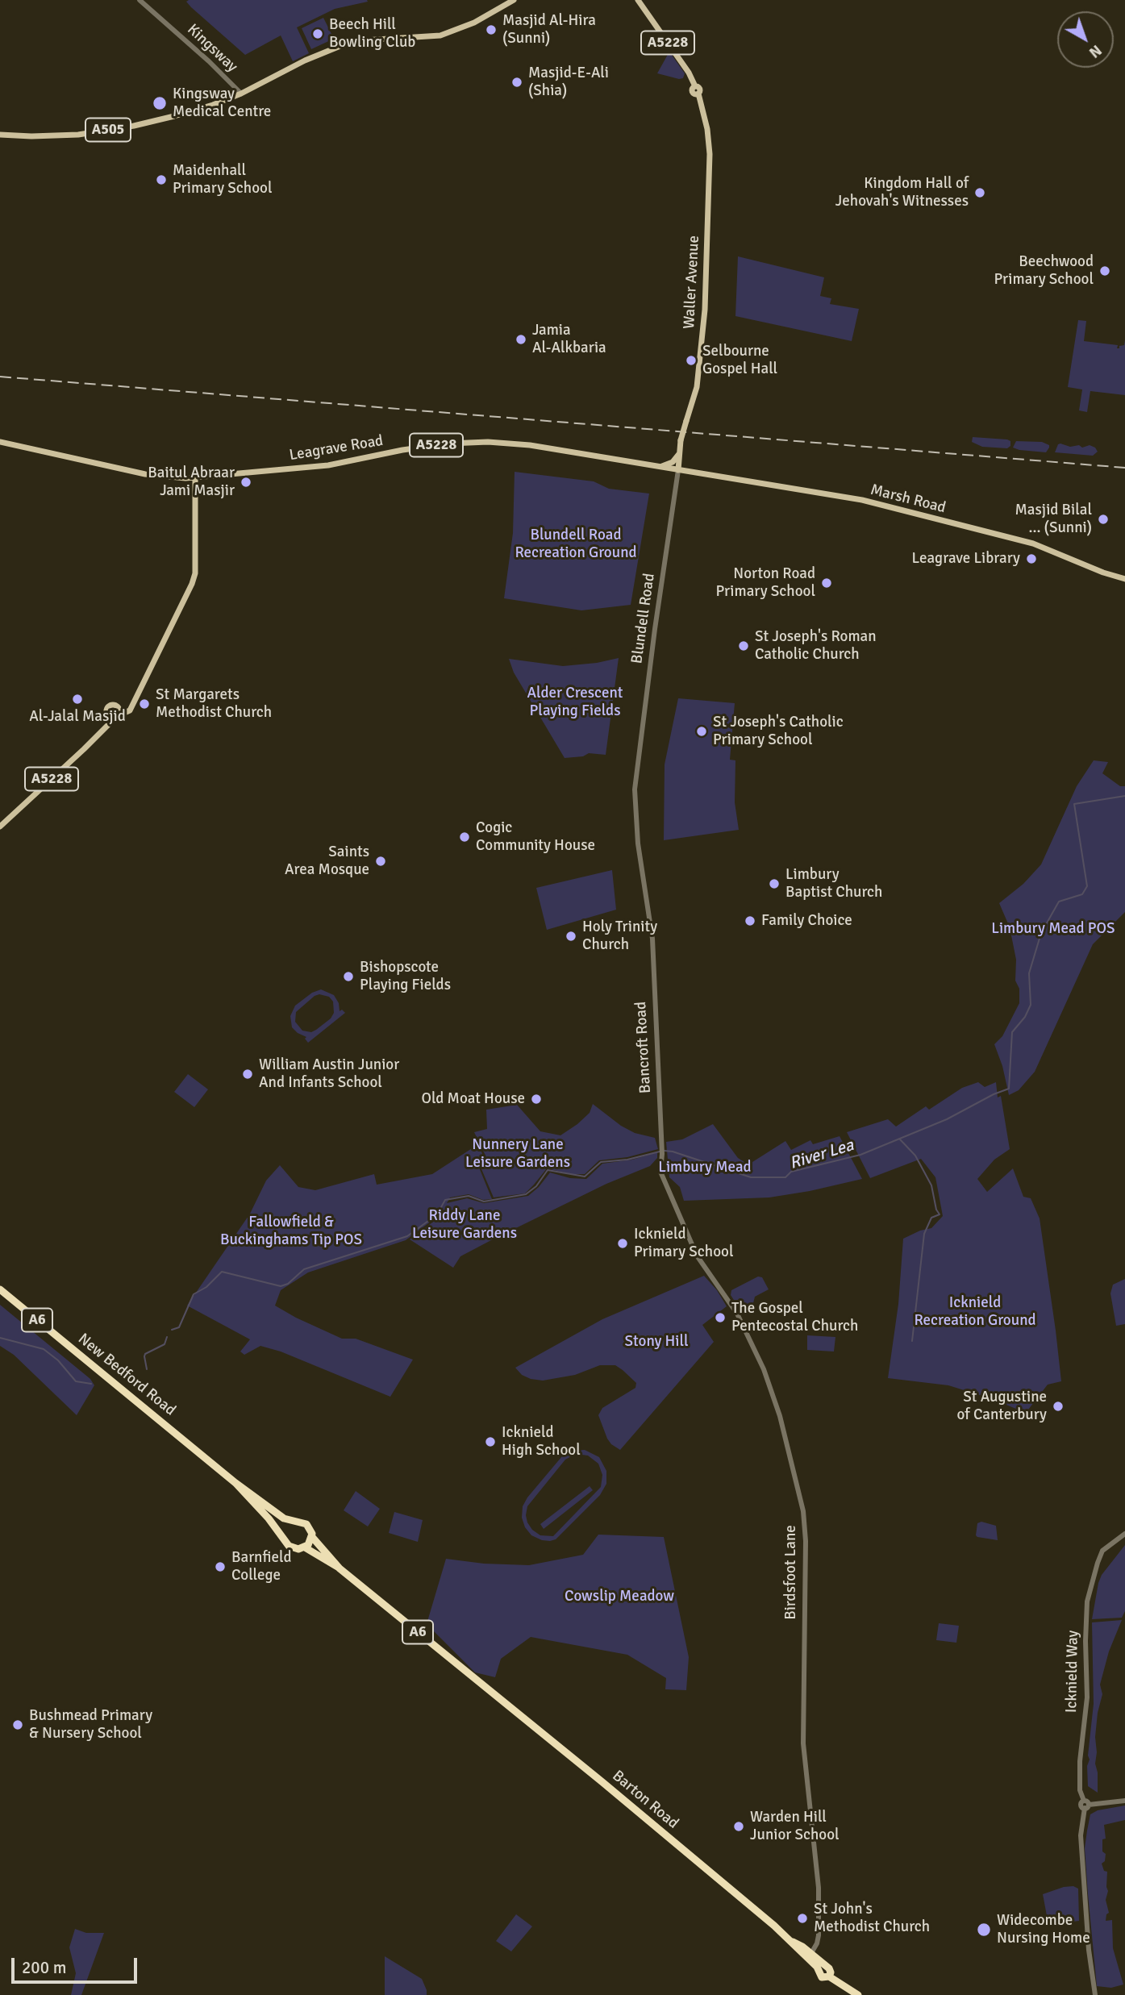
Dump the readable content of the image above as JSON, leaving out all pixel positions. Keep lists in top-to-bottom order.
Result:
{
  "streets": {
    "highway": ["A6", "New Bedford Road", "Barton Road"],
    "main road": [
      "A5228",
      "A505",
      "Waller Avenue",
      "Leagrave Road",
      "Marsh Road"
    ],
    "street": [
      "Kingsway",
      "Blundell Road",
      "Bancroft Road",
      "Birdsfoot Lane",
      "Icknield Way"
    ]
  },
  "crossings": [
    ["Kingsway", "A505"],
    ["Waller Avenue", "Leagrave Road"],
    ["Waller Avenue", "Marsh Road"],
    ["Waller Avenue", "Blundell Road"],
    ["Leagrave Road", "Marsh Road"],
    ["Leagrave Road", "Blundell Road"],
    ["Marsh Road", "Blundell Road"],
    ["Blundell Road", "Bancroft Road"],
    ["Bancroft Road", "Birdsfoot Lane"],
    ["A6", "New Bedford Road"],
    ["A6", "Barton Road"],
    ["Birdsfoot Lane", "Barton Road"]
  ],
  "water": ["River Lea"],
  "parks": [
    "Blundell Road Recreation Ground",
    "Alder Crescent Playing Fields",
    "Limbury Mead POS",
    "Nunnery Lane Leisure Gardens",
    "Limbury Mead",
    "Riddy Lane Leisure Gardens",
    "Fallowfield & Buckinghams Tip POS",
    "Icknield Recreation Ground",
    "Stony Hill",
    "Cowslip Meadow"
  ],
  "places": [
    "Masjid Al-Hira (Sunni)",
    "Beech Hill Bowling Club",
    "Masjid-E-Ali (Shia)",
    "Kingsway Medical Centre",
    "Maidenhall Primary School",
    "Kingdom Hall of Jehovah's Witnesses",
    "Beechwood Primary School",
    "Jamia Al-Alkbaria",
    "Selbourne Gospel Hall",
    "Baitul Abraar Jami Masjir",
    "Masjid Bilal ... (Sunni)",
    "Leagrave Library",
    "Norton Road Primary School",
    "St Joseph's Roman Catholic Church",
    "Al-Jalal Masjid",
    "St Margarets Methodist Church",
    "St Joseph's Catholic Primary School",
    "Cogic Community House",
    "Saints Area Mosque",
    "Limbury Baptist Church",
    "Family Choice",
    "Holy Trinity Church",
    "Bishopscote Playing Fields",
    "William Austin Junior And Infants School",
    "Old Moat House",
    "Icknield Primary School",
    "The Gospel Pentecostal Church",
    "St Augustine of Canterbury",
    "Icknield High School",
    "Barnfield College",
    "Bushmead Primary & Nursery School",
    "Warden Hill Junior School",
    "St John's Methodist Church",
    "Widecombe Nursing Home"
  ],
  "scale_bar": "200 m",
  "north": "bottom right"
}
